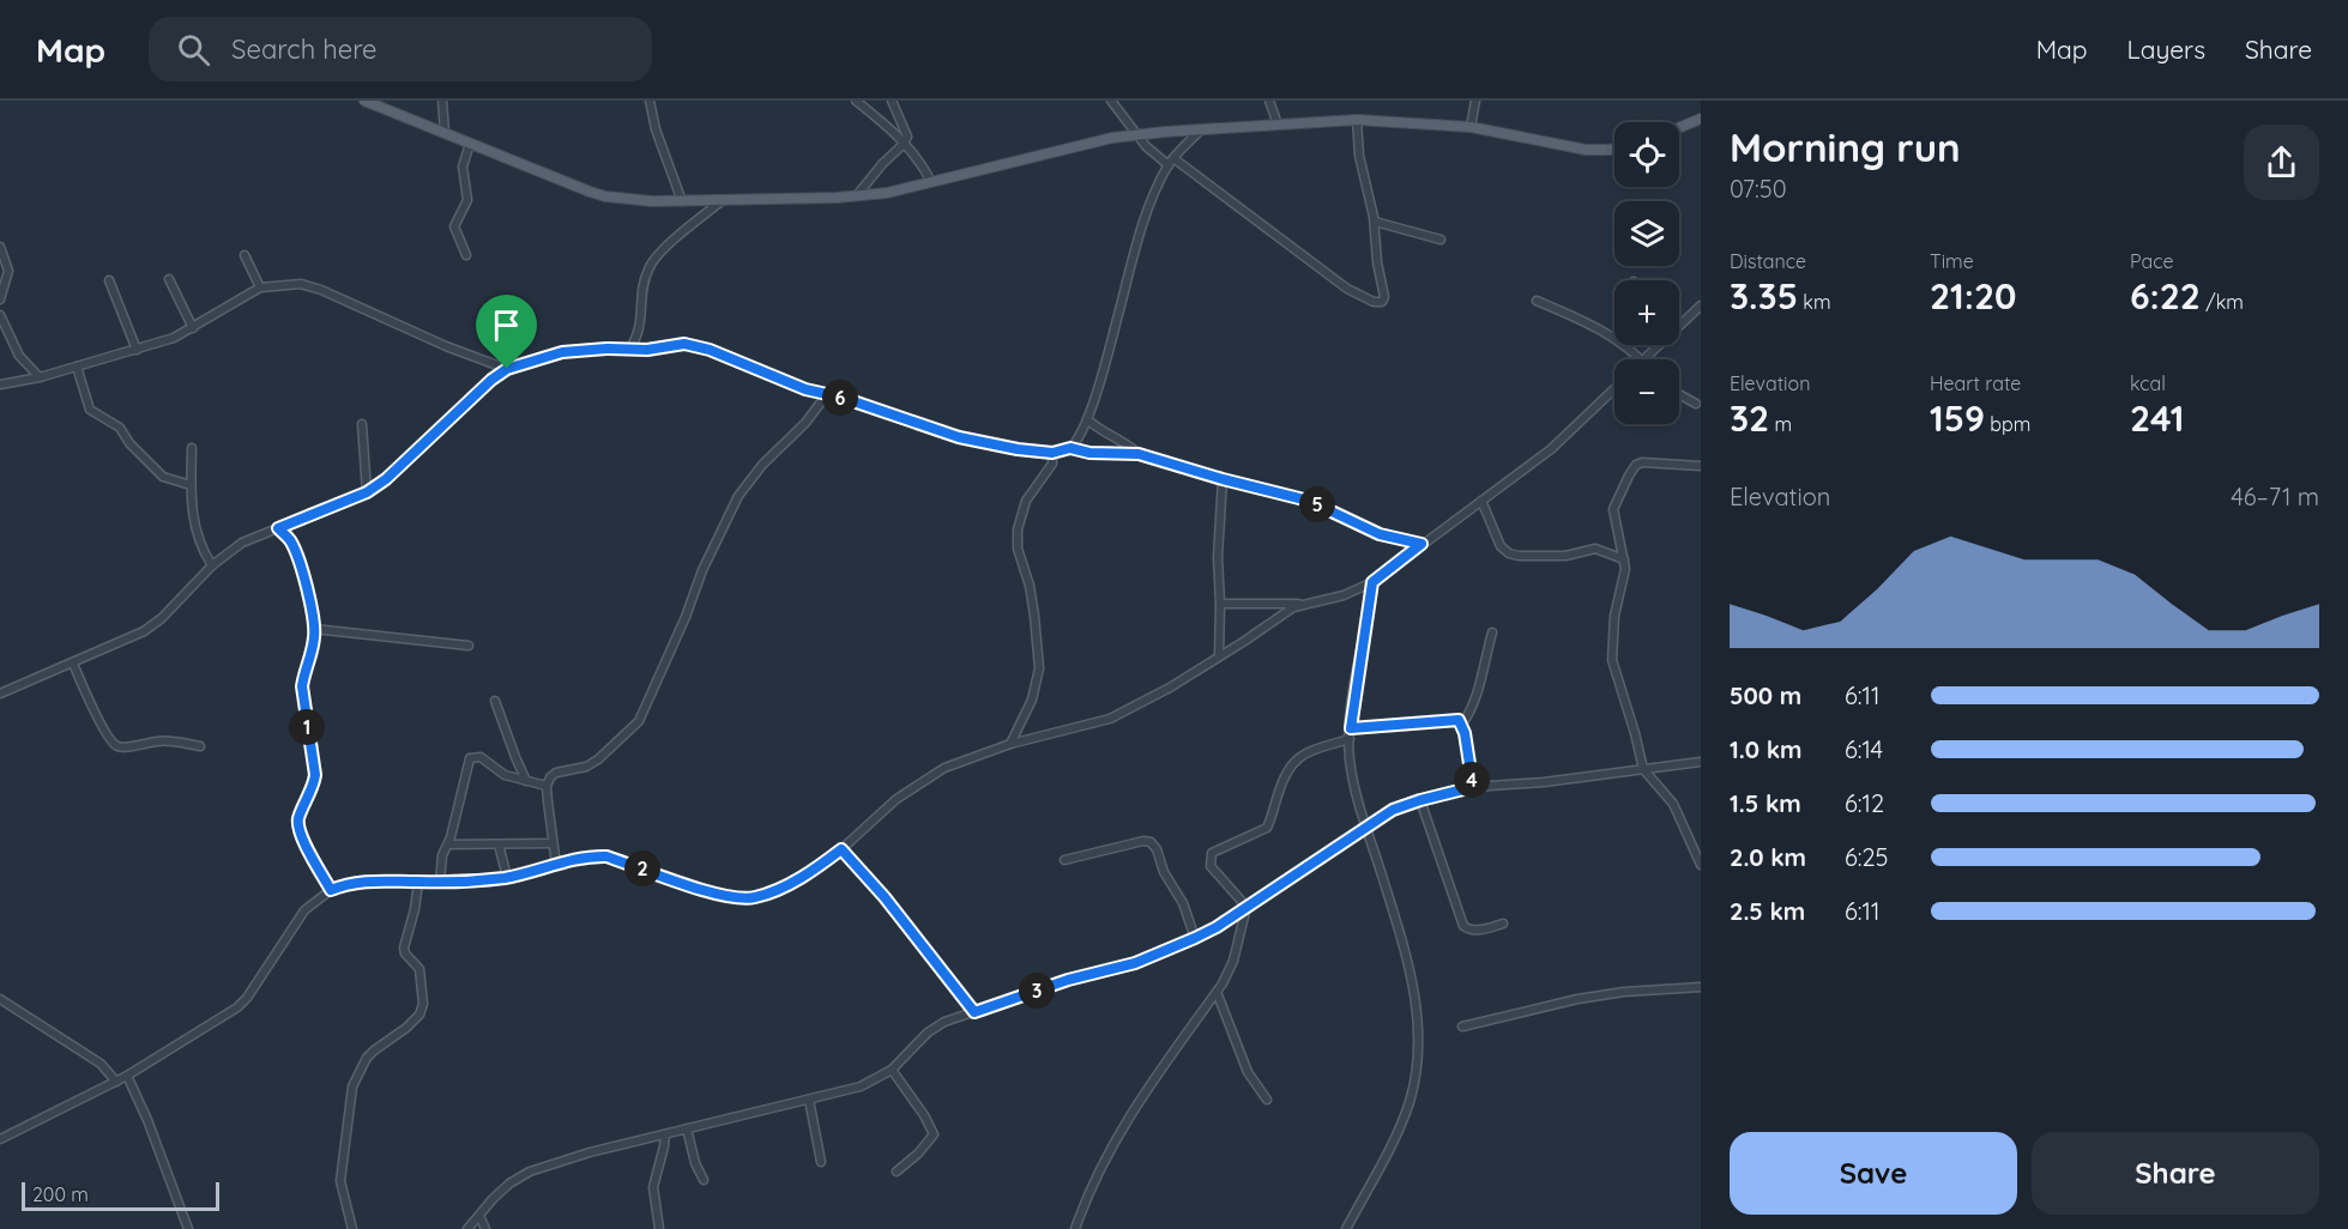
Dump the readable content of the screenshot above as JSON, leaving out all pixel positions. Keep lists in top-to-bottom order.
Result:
{
  "scale_bar": "200 m",
  "page": {
    "header": "Map",
    "search": "Search here",
    "nav": ["Map", "Layers", "Share"],
    "heading": ["Morning run", "07:50"],
    "map_buttons": ["+", "−"],
    "stats": [
      ["Distance", "3.35 km"],
      ["Time", "21:20"],
      ["Pace", "6:22 /km"],
      ["Elevation", "32 m"],
      ["Heart rate", "159 bpm"],
      ["kcal", "241"]
    ],
    "pins": [
      "6",
      "5",
      "1",
      "4",
      "2",
      "3"
    ],
    "chart": ["Elevation", "46–71 m"],
    "list": [
      {
        "name": "500 m",
        "note": "6:11"
      },
      {
        "name": "1.0 km",
        "note": "6:14"
      },
      {
        "name": "1.5 km",
        "note": "6:12"
      },
      {
        "name": "2.0 km",
        "note": "6:25"
      },
      {
        "name": "2.5 km",
        "note": "6:11"
      }
    ],
    "buttons": ["Save", "Share"],
    "scale": "200 m"
  }
}
